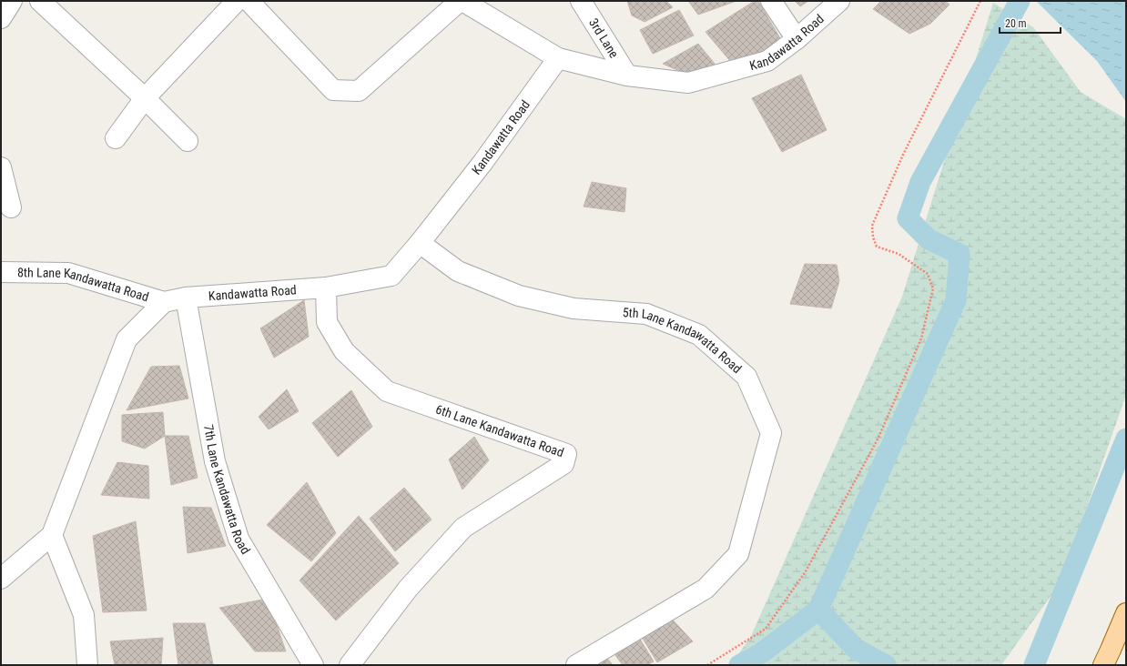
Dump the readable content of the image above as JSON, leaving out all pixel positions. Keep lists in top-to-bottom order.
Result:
{
  "streets": {
    "street": [
      "3rd Lane",
      "Kandawatta Road",
      "8th Lane Kandawatta Road",
      "5th Lane Kandawatta Road",
      "6th Lane Kandawatta Road",
      "7th Lane Kandawatta Road"
    ]
  },
  "crossings": [
    ["3rd Lane", "Kandawatta Road"],
    ["Kandawatta Road", "8th Lane Kandawatta Road"],
    ["Kandawatta Road", "5th Lane Kandawatta Road"],
    ["Kandawatta Road", "6th Lane Kandawatta Road"],
    ["Kandawatta Road", "7th Lane Kandawatta Road"]
  ],
  "scale_bar": "20 m"
}
